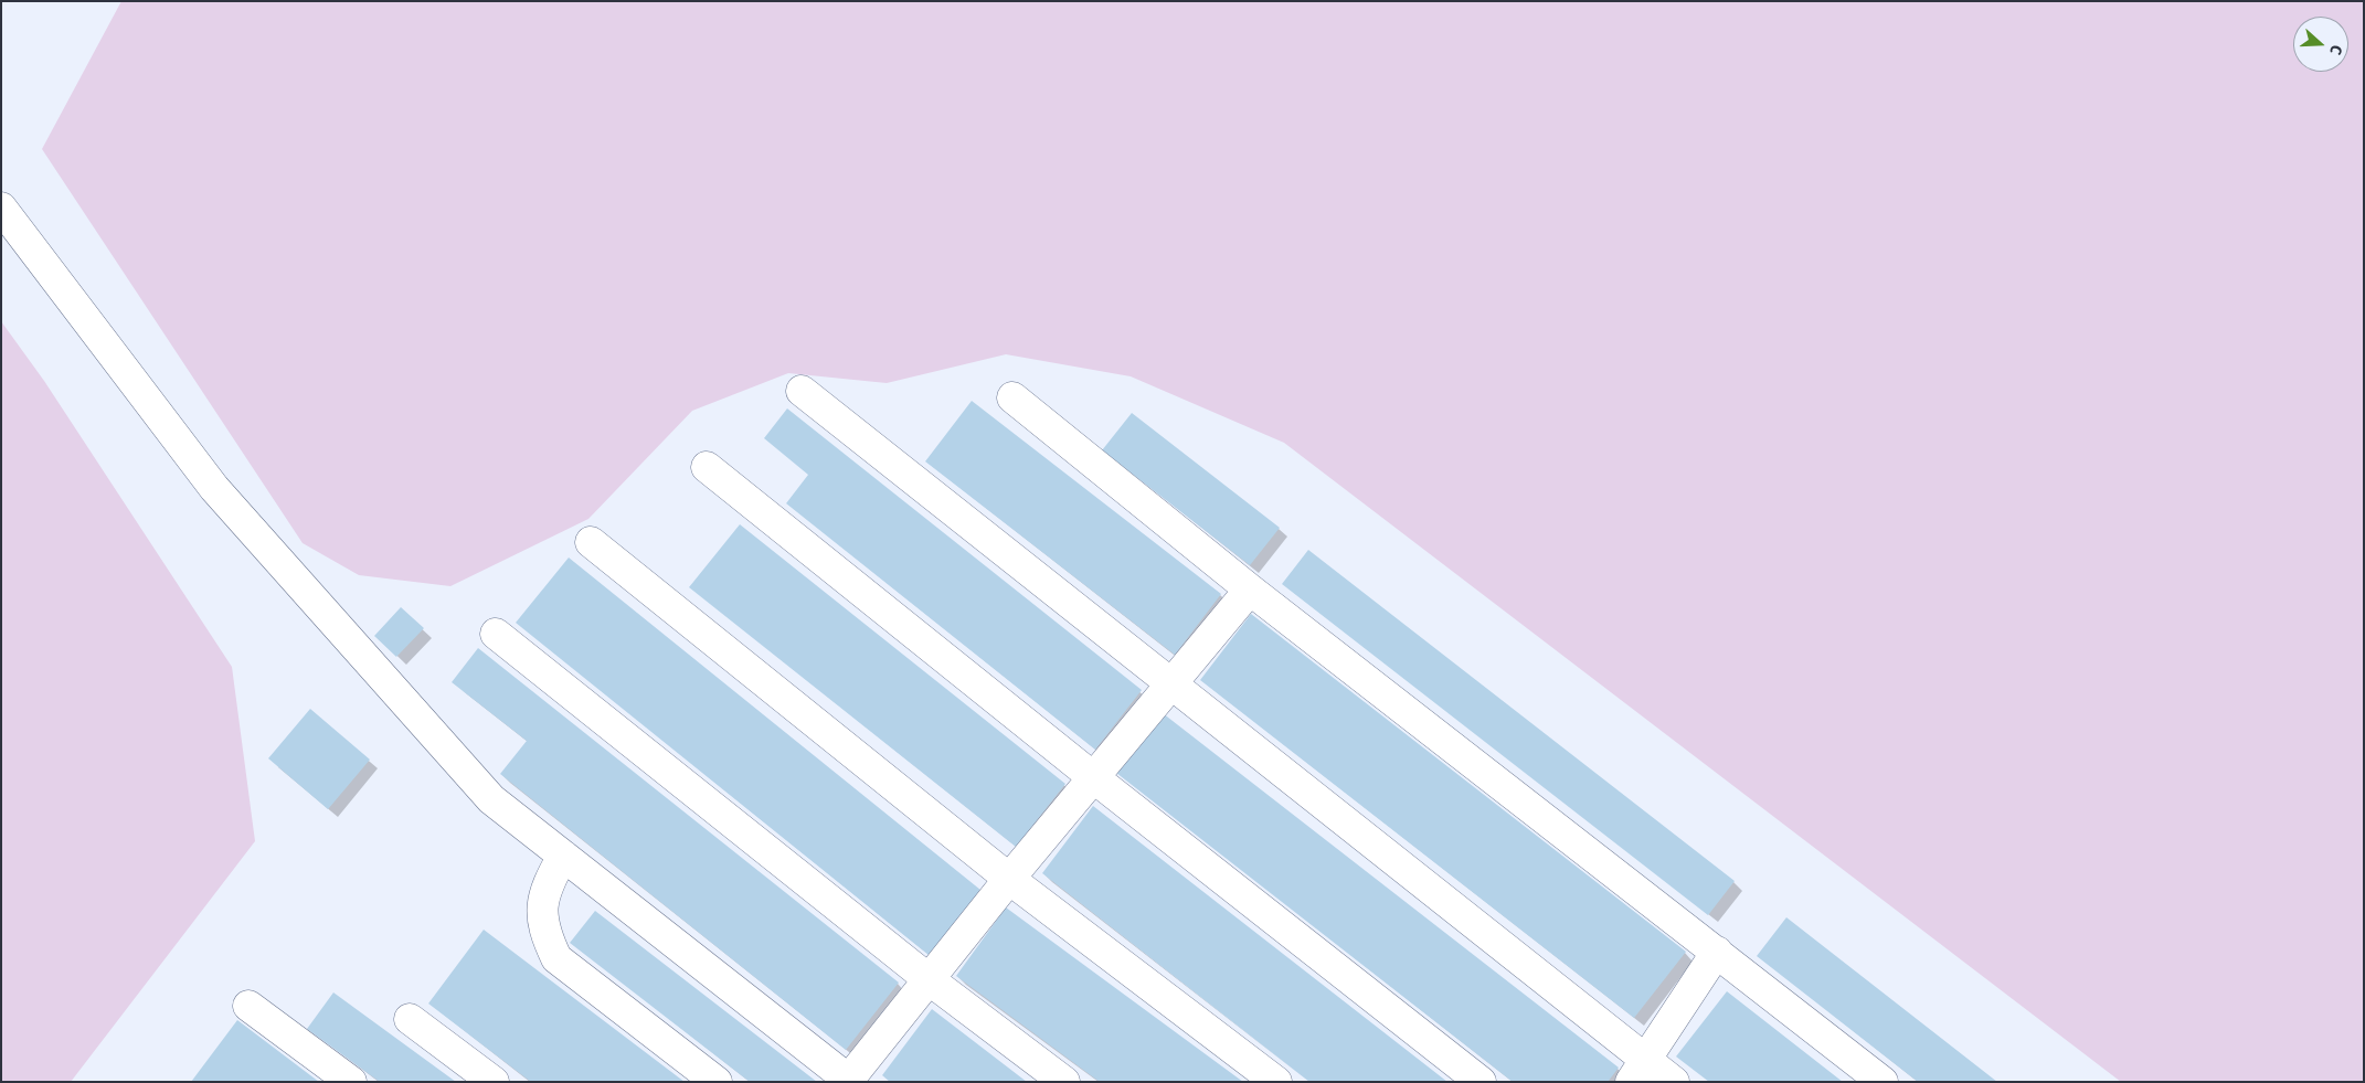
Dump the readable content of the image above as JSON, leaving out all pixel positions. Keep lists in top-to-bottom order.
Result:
{
  "north": "right"
}
